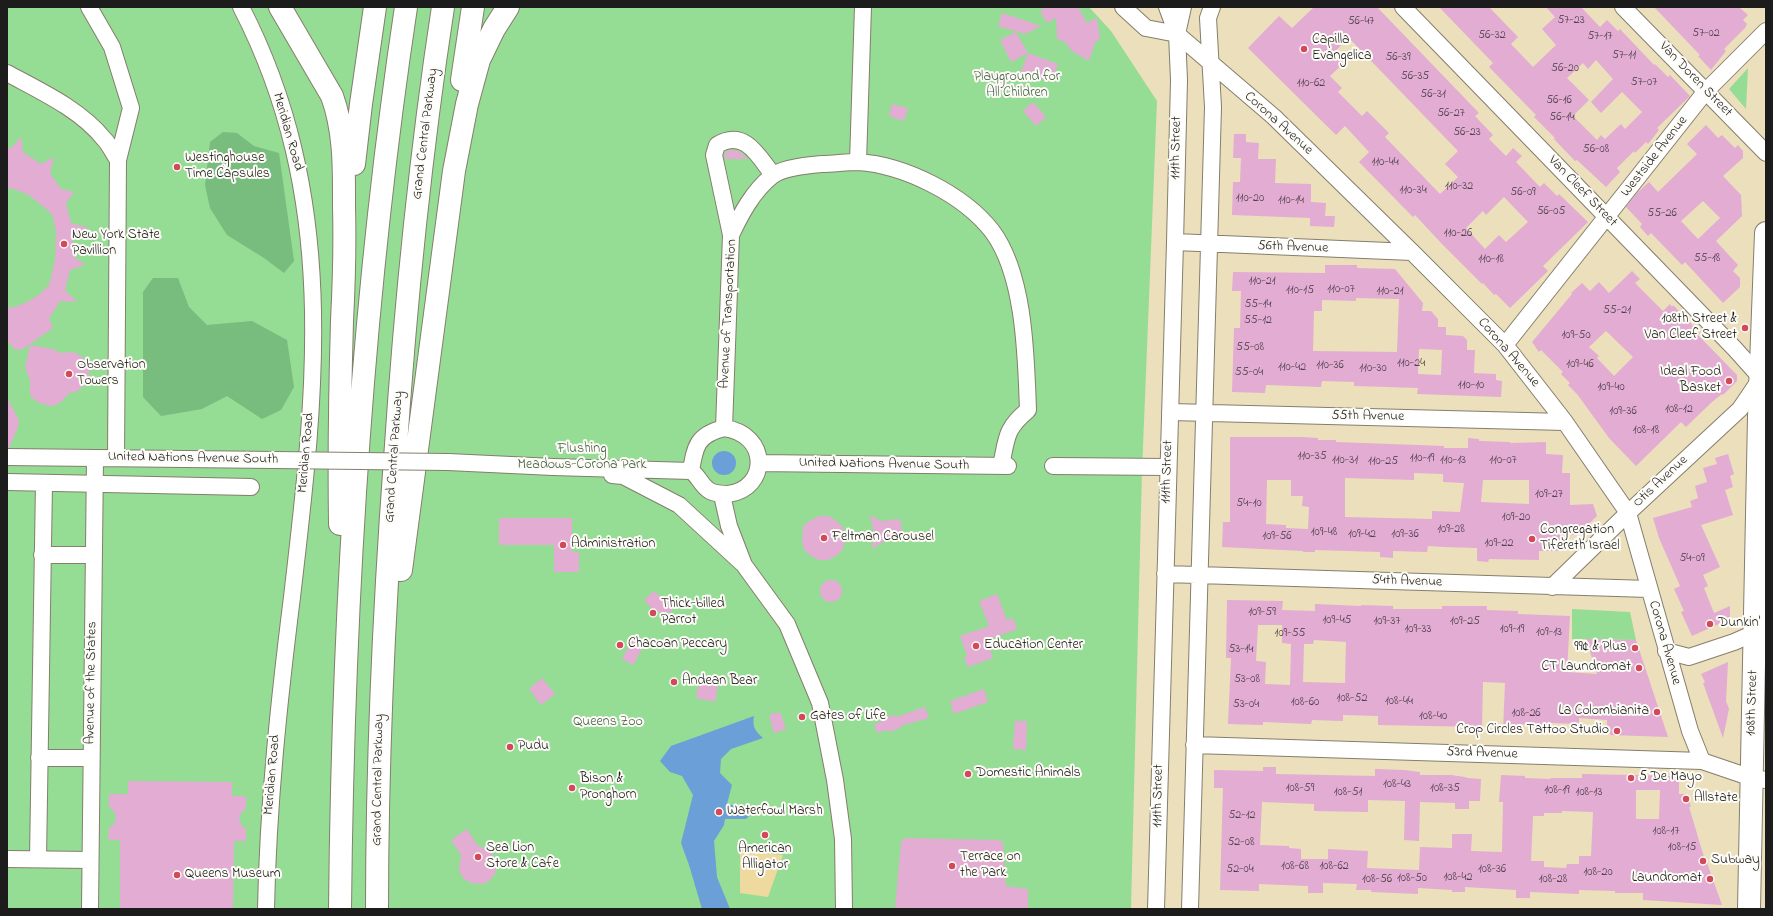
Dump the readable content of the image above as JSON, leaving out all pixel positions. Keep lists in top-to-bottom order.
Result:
{
  "streets": {
    "main road": ["Grand Central Parkway", "108th Street"],
    "street": [
      "Van Doren Street",
      "Corona Avenue",
      "Meridian Road",
      "111th Street",
      "Westside Avenue",
      "Van Cleef Street",
      "56th Avenue",
      "Avenue of Transportation",
      "55th Avenue",
      "United Nations Avenue South",
      "Otis Avenue",
      "54th Avenue",
      "Avenue of the States",
      "53rd Avenue"
    ]
  },
  "crossings": [
    ["Van Doren Street", "Westside Avenue"],
    ["Corona Avenue", "111th Street"],
    ["Corona Avenue", "Westside Avenue"],
    ["Corona Avenue", "56th Avenue"],
    ["Corona Avenue", "55th Avenue"],
    ["Corona Avenue", "Otis Avenue"],
    ["Corona Avenue", "54th Avenue"],
    ["Corona Avenue", "53rd Avenue"],
    ["111th Street", "56th Avenue"],
    ["111th Street", "55th Avenue"],
    ["111th Street", "54th Avenue"],
    ["Westside Avenue", "Van Cleef Street"],
    ["Van Cleef Street", "Otis Avenue"],
    ["Van Cleef Street", "108th Street"],
    ["Avenue of Transportation", "United Nations Avenue South"],
    ["United Nations Avenue South", "Avenue of the States"],
    ["Otis Avenue", "54th Avenue"],
    ["Otis Avenue", "108th Street"],
    ["108th Street", "53rd Avenue"]
  ],
  "parks": ["Playground for All Children", "Flushing Meadows-Corona Park", "Queens Zoo"],
  "places": [
    "Capilla Evangelica",
    "Westinghouse Time Capsules",
    "New York State Pavillion",
    "108th Street & Van Cleef Street",
    "Observation Towers",
    "Ideal Food Basket",
    "Feltman Carousel",
    "Congregation Tifereth Israel",
    "Administration",
    "Thick-billed Parrot",
    "Dunkin'",
    "Chacoan Peccary",
    "Education Center",
    "99¢ & Plus",
    "CT Laundromat",
    "Andean Bear",
    "La Colombianita",
    "Gates of Life",
    "Crop Circles Tattoo Studio",
    "Pudu",
    "Domestic Animals",
    "5 De Mayo",
    "Bison & Pronghorn",
    "Allstate",
    "Waterfowl Marsh",
    "American Alligator",
    "Sea Lion Store & Cafe",
    "Subway",
    "Terrace on the Park",
    "Queens Museum",
    "Laundromat"
  ],
  "house_numbers": [
    "57-23",
    "56-47",
    "57-02",
    "56-32",
    "57-17",
    "57-11",
    "56-39",
    "56-20",
    "56-35",
    "57-07",
    "110-62",
    "56-31",
    "56-16",
    "56-27",
    "56-14",
    "56-23",
    "56-08",
    "110-44",
    "110-32",
    "110-34",
    "56-09",
    "110-20",
    "110-14",
    "56-05",
    "55-26",
    "110-26",
    "55-18",
    "110-18",
    "110-21",
    "110-07",
    "110-15",
    "110-21",
    "55-14",
    "55-21",
    "55-12",
    "109-50",
    "55-08",
    "110-24",
    "109-46",
    "110-36",
    "110-42",
    "110-30",
    "55-04",
    "110-10",
    "109-40",
    "108-12",
    "109-36",
    "108-18",
    "110-35",
    "110-19",
    "110-31",
    "110-13",
    "110-07",
    "110-25",
    "109-27",
    "54-10",
    "109-20",
    "109-28",
    "109-48",
    "109-42",
    "109-36",
    "109-56",
    "109-22",
    "54-09",
    "109-59",
    "109-45",
    "109-37",
    "109-25",
    "109-33",
    "109-19",
    "109-13",
    "109-55",
    "53-14",
    "53-08",
    "108-52",
    "108-44",
    "108-60",
    "53-04",
    "108-26",
    "108-40",
    "108-43",
    "108-59",
    "108-35",
    "108-19",
    "108-51",
    "108-13",
    "52-12",
    "108-17",
    "52-08",
    "108-15",
    "108-68",
    "108-62",
    "52-04",
    "108-36",
    "108-20",
    "108-42",
    "108-50",
    "108-56",
    "108-28"
  ]
}
